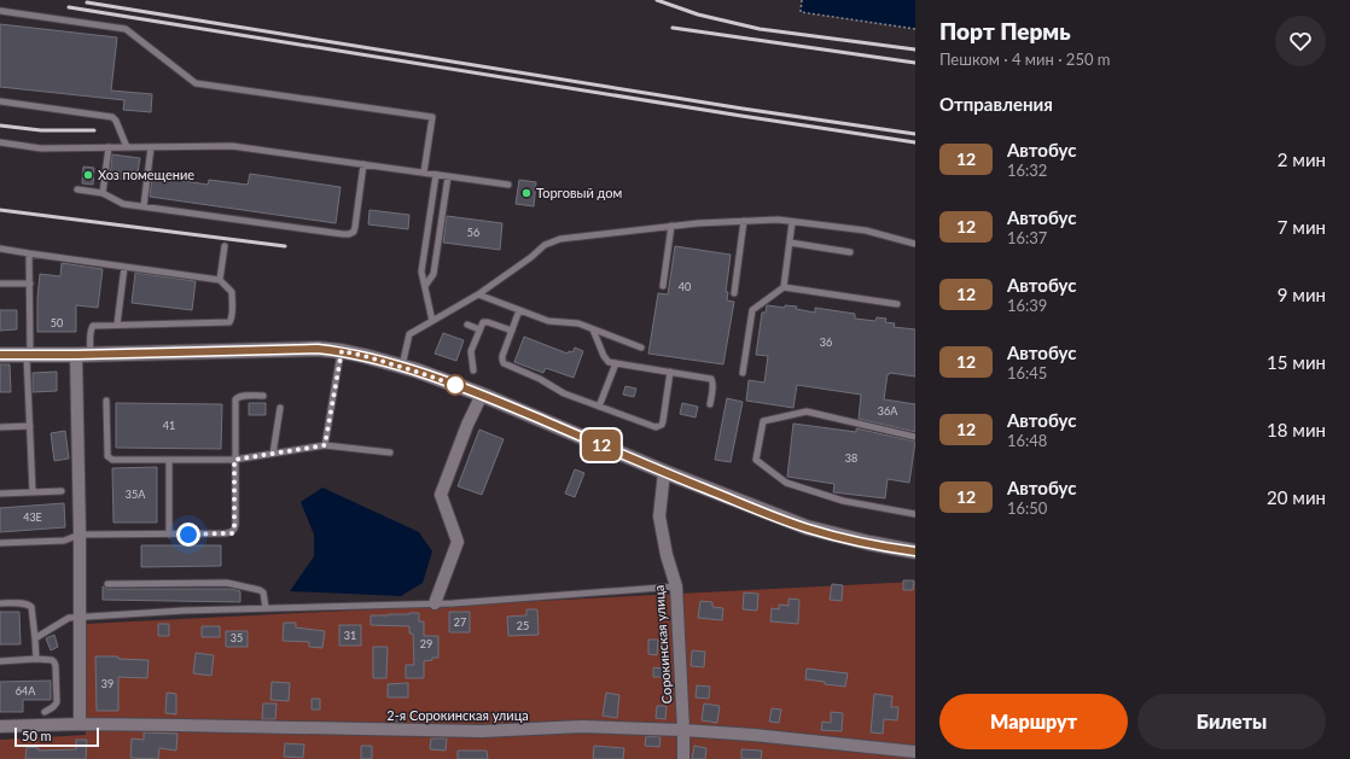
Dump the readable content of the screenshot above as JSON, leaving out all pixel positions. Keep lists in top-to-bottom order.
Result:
{
  "streets": {
    "street": ["Сорокинская улица", "2-я Сорокинская улица"]
  },
  "crossings": [
    ["Сорокинская улица", "2-я Сорокинская улица"]
  ],
  "places": ["Хоз помещение", "Торговый дом"],
  "lines": ["bus line 12"],
  "house_numbers": [
    "56",
    "40",
    "50",
    "36",
    "36А",
    "41",
    "38",
    "35А",
    "43Е",
    "27",
    "25",
    "31",
    "35",
    "29",
    "39",
    "64А"
  ],
  "scale_bar": "50 m",
  "page": {
    "on_map": "12",
    "heading": [
      ["Порт Пермь", "Пешком · 4 мин · 250 m"],
      "Отправления"
    ],
    "list": [
      {
        "mark": "12",
        "name": "Автобус",
        "note": "16:32",
        "value": "2 мин"
      },
      {
        "mark": "12",
        "name": "Автобус",
        "note": "16:37",
        "value": "7 мин"
      },
      {
        "mark": "12",
        "name": "Автобус",
        "note": "16:39",
        "value": "9 мин"
      },
      {
        "mark": "12",
        "name": "Автобус",
        "note": "16:45",
        "value": "15 мин"
      },
      {
        "mark": "12",
        "name": "Автобус",
        "note": "16:48",
        "value": "18 мин"
      },
      {
        "mark": "12",
        "name": "Автобус",
        "note": "16:50",
        "value": "20 мин"
      }
    ],
    "buttons": ["Маршрут", "Билеты"],
    "scale": "50 m"
  }
}
